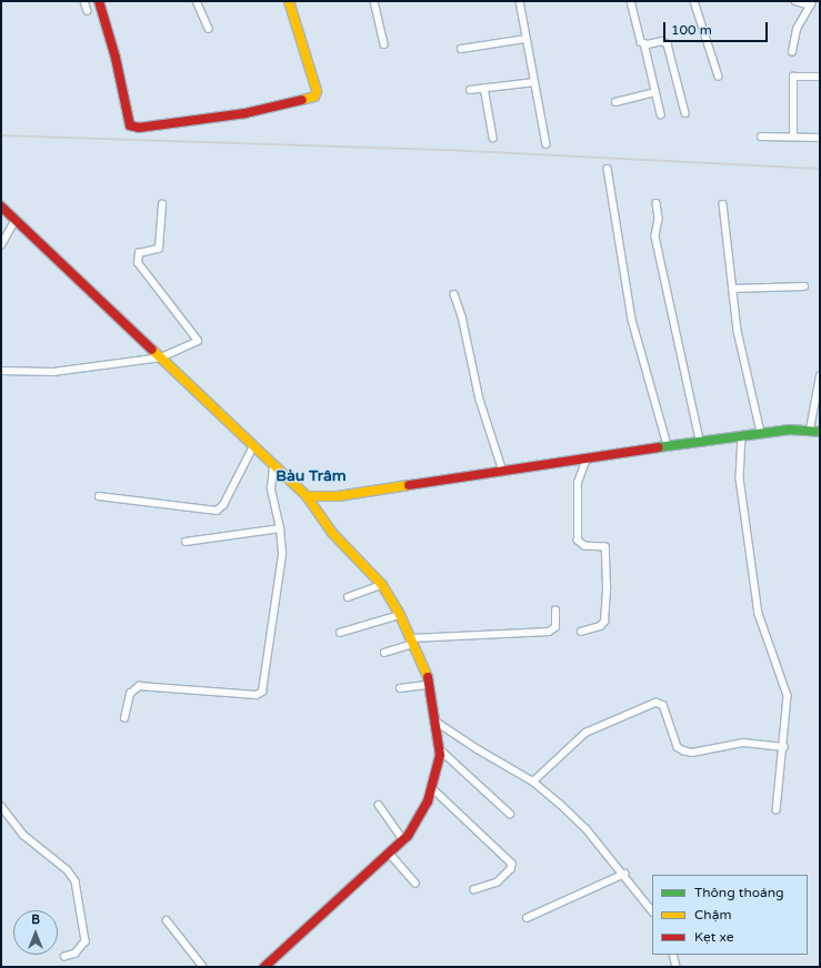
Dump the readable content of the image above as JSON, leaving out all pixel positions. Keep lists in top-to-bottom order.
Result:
{
  "districts": ["Bàu Trâm"],
  "legend": ["Thông thoáng", "Chậm", "Kẹt xe"],
  "scale_bar": "100 m",
  "north": "top"
}
